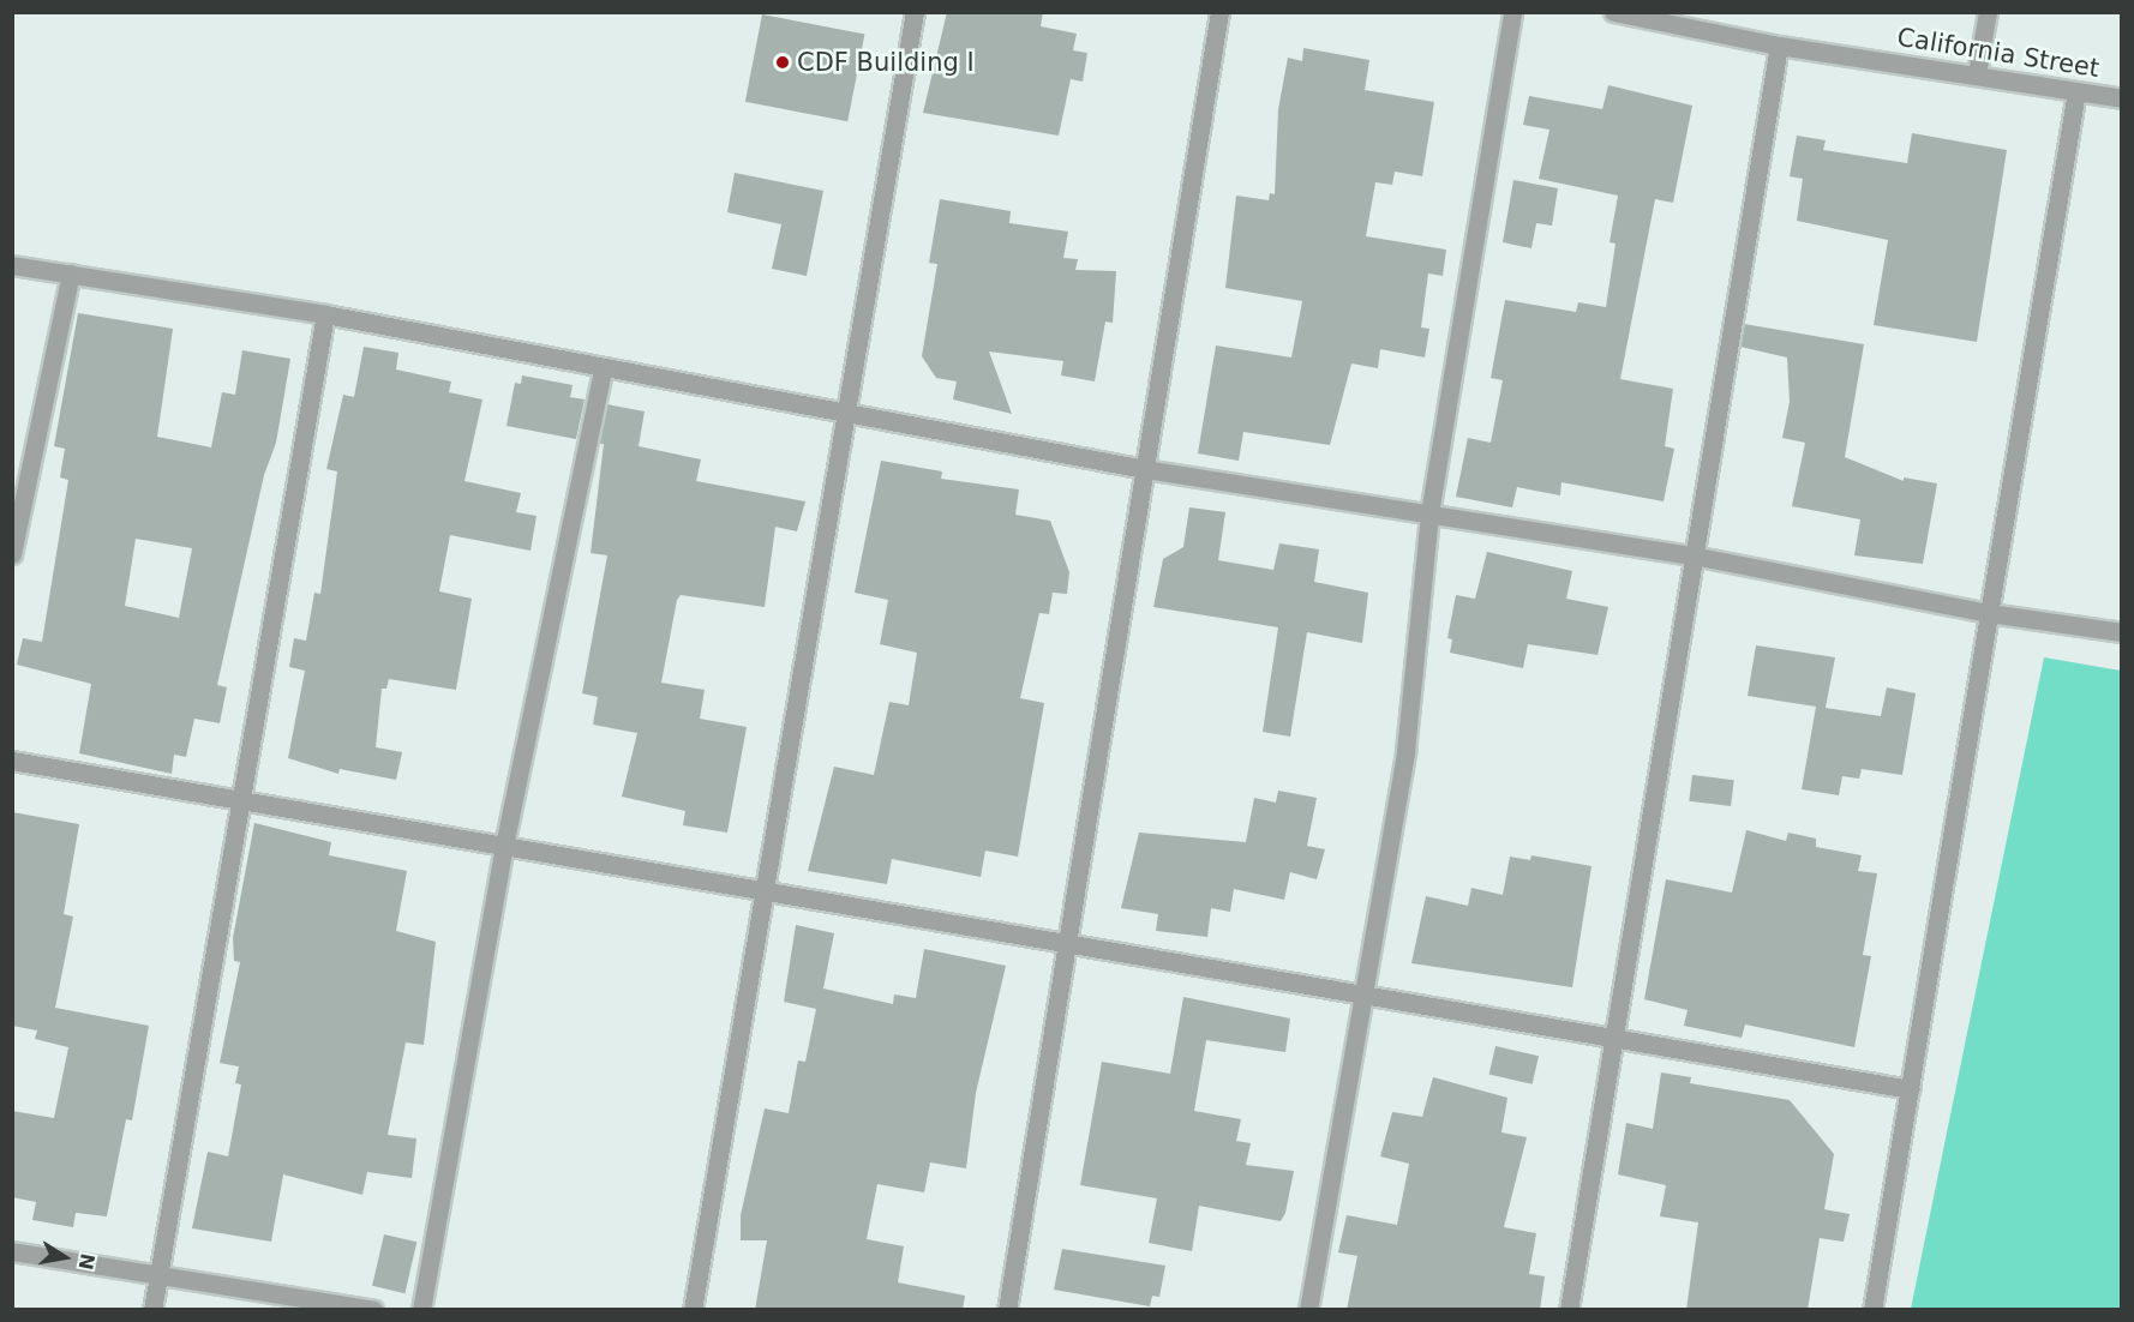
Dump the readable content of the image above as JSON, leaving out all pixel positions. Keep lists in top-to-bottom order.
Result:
{
  "streets": {
    "street": ["California Street"]
  },
  "places": ["CDF Building I"],
  "north": "right"
}
